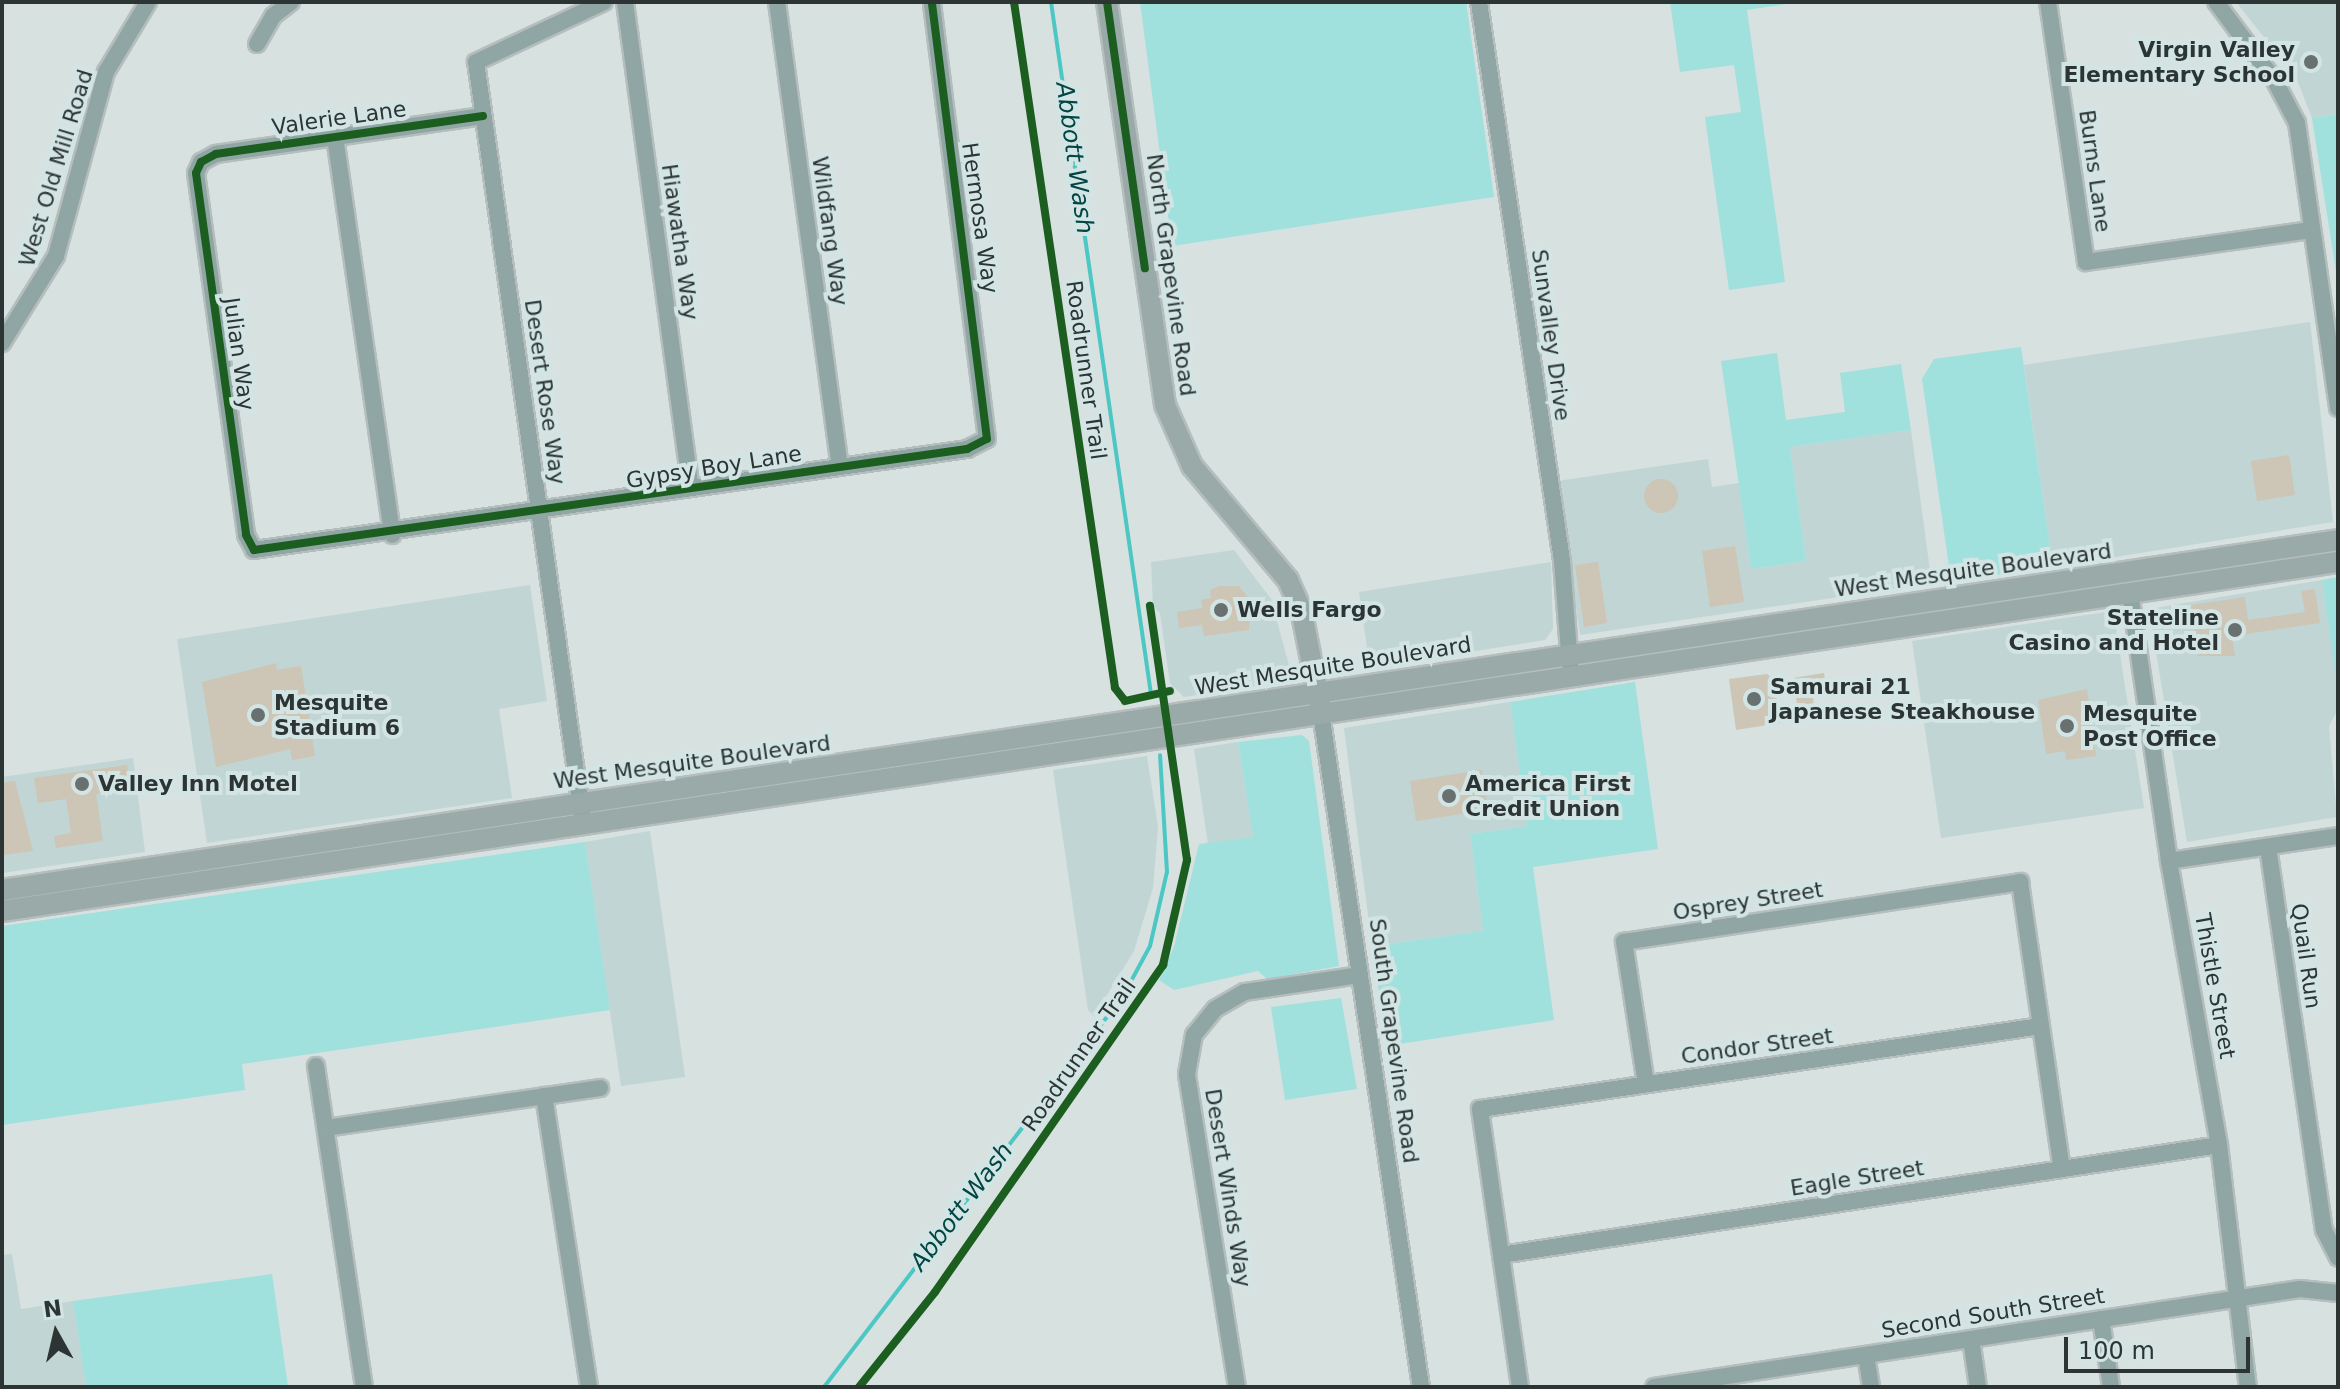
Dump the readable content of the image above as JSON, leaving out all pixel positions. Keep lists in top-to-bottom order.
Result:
{
  "streets": {
    "main road": ["North Grapevine Road", "West Mesquite Boulevard"],
    "street": [
      "Valerie Lane",
      "West Old Mill Road",
      "Burns Lane",
      "Hermosa Way",
      "Wildfang Way",
      "Hiawatha Way",
      "Sunvalley Drive",
      "Julian Way",
      "Desert Rose Way",
      "Gypsy Boy Lane",
      "Osprey Street",
      "Quail Run",
      "Thistle Street",
      "South Grapevine Road",
      "Condor Street",
      "Eagle Street",
      "Desert Winds Way",
      "Second South Street"
    ],
    "cycle path": ["Roadrunner Trail"]
  },
  "crossings": [
    ["Valerie Lane", "Julian Way"],
    ["Valerie Lane", "Desert Rose Way"],
    ["Hermosa Way", "Gypsy Boy Lane"],
    ["Wildfang Way", "Gypsy Boy Lane"],
    ["Hiawatha Way", "Gypsy Boy Lane"],
    ["North Grapevine Road", "West Mesquite Boulevard"],
    ["North Grapevine Road", "South Grapevine Road"],
    ["Sunvalley Drive", "West Mesquite Boulevard"],
    ["Julian Way", "Gypsy Boy Lane"],
    ["Desert Rose Way", "Gypsy Boy Lane"],
    ["Desert Rose Way", "West Mesquite Boulevard"],
    ["West Mesquite Boulevard", "Thistle Street"],
    ["West Mesquite Boulevard", "South Grapevine Road"],
    ["Osprey Street", "Condor Street"],
    ["Thistle Street", "Eagle Street"],
    ["Thistle Street", "Second South Street"],
    ["South Grapevine Road", "Desert Winds Way"],
    ["Condor Street", "Eagle Street"]
  ],
  "water": ["Abbott Wash"],
  "places": [
    "Virgin Valley Elementary School",
    "Wells Fargo",
    "Stateline Casino and Hotel",
    "Samurai 21 Japanese Steakhouse",
    "Mesquite Stadium 6",
    "Mesquite Post Office",
    "Valley Inn Motel",
    "America First Credit Union"
  ],
  "scale_bar": "100 m",
  "north": "top"
}
